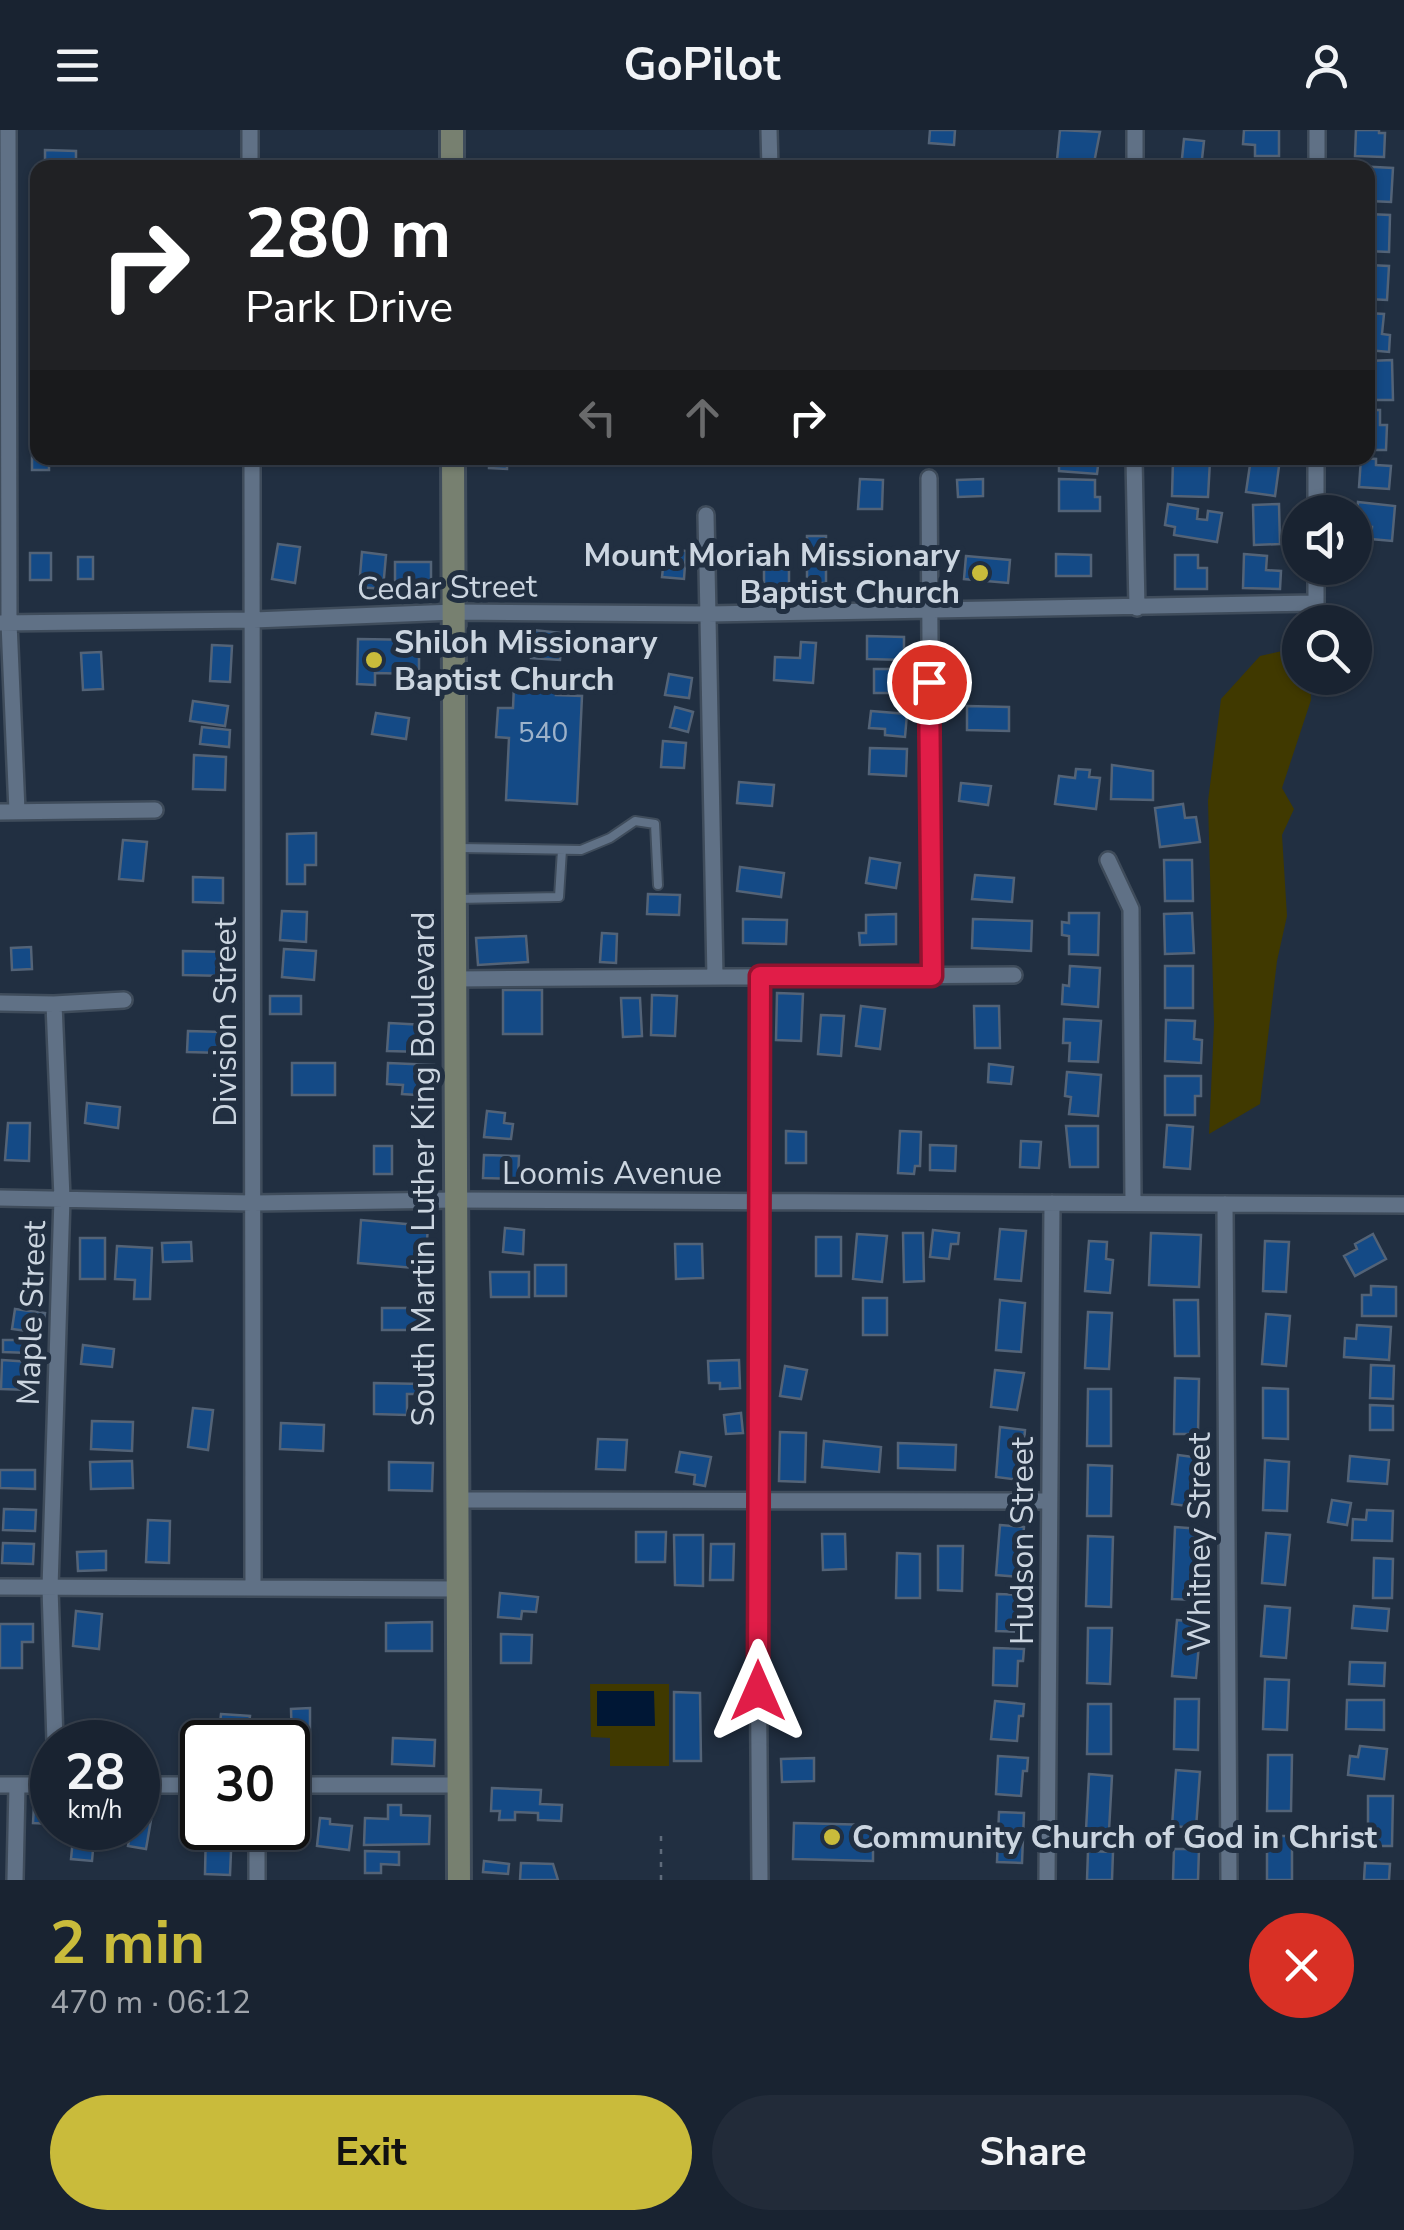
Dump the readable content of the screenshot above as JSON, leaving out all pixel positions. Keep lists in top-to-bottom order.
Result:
{
  "streets": {
    "street": [
      "Cedar Street",
      "Division Street",
      "South Martin Luther King Boulevard",
      "Loomis Avenue",
      "Maple Street",
      "Hudson Street",
      "Whitney Street"
    ]
  },
  "crossings": [
    ["Cedar Street", "Division Street"],
    ["Cedar Street", "South Martin Luther King Boulevard"],
    ["Division Street", "Loomis Avenue"],
    ["South Martin Luther King Boulevard", "Loomis Avenue"],
    ["Loomis Avenue", "Maple Street"],
    ["Loomis Avenue", "Hudson Street"],
    ["Loomis Avenue", "Whitney Street"]
  ],
  "places": ["Mount Moriah Missionary Baptist Church", "Shiloh Missionary Baptist Church", "Community Church of God in Christ"],
  "house_numbers": ["540"],
  "page": {
    "header": "GoPilot",
    "turn": ["280 m", "Park Drive"],
    "speed": "28 km/h",
    "limit": "30",
    "heading": ["2 min", "470 m · 06:12"],
    "buttons": ["Exit", "Share"]
  }
}
